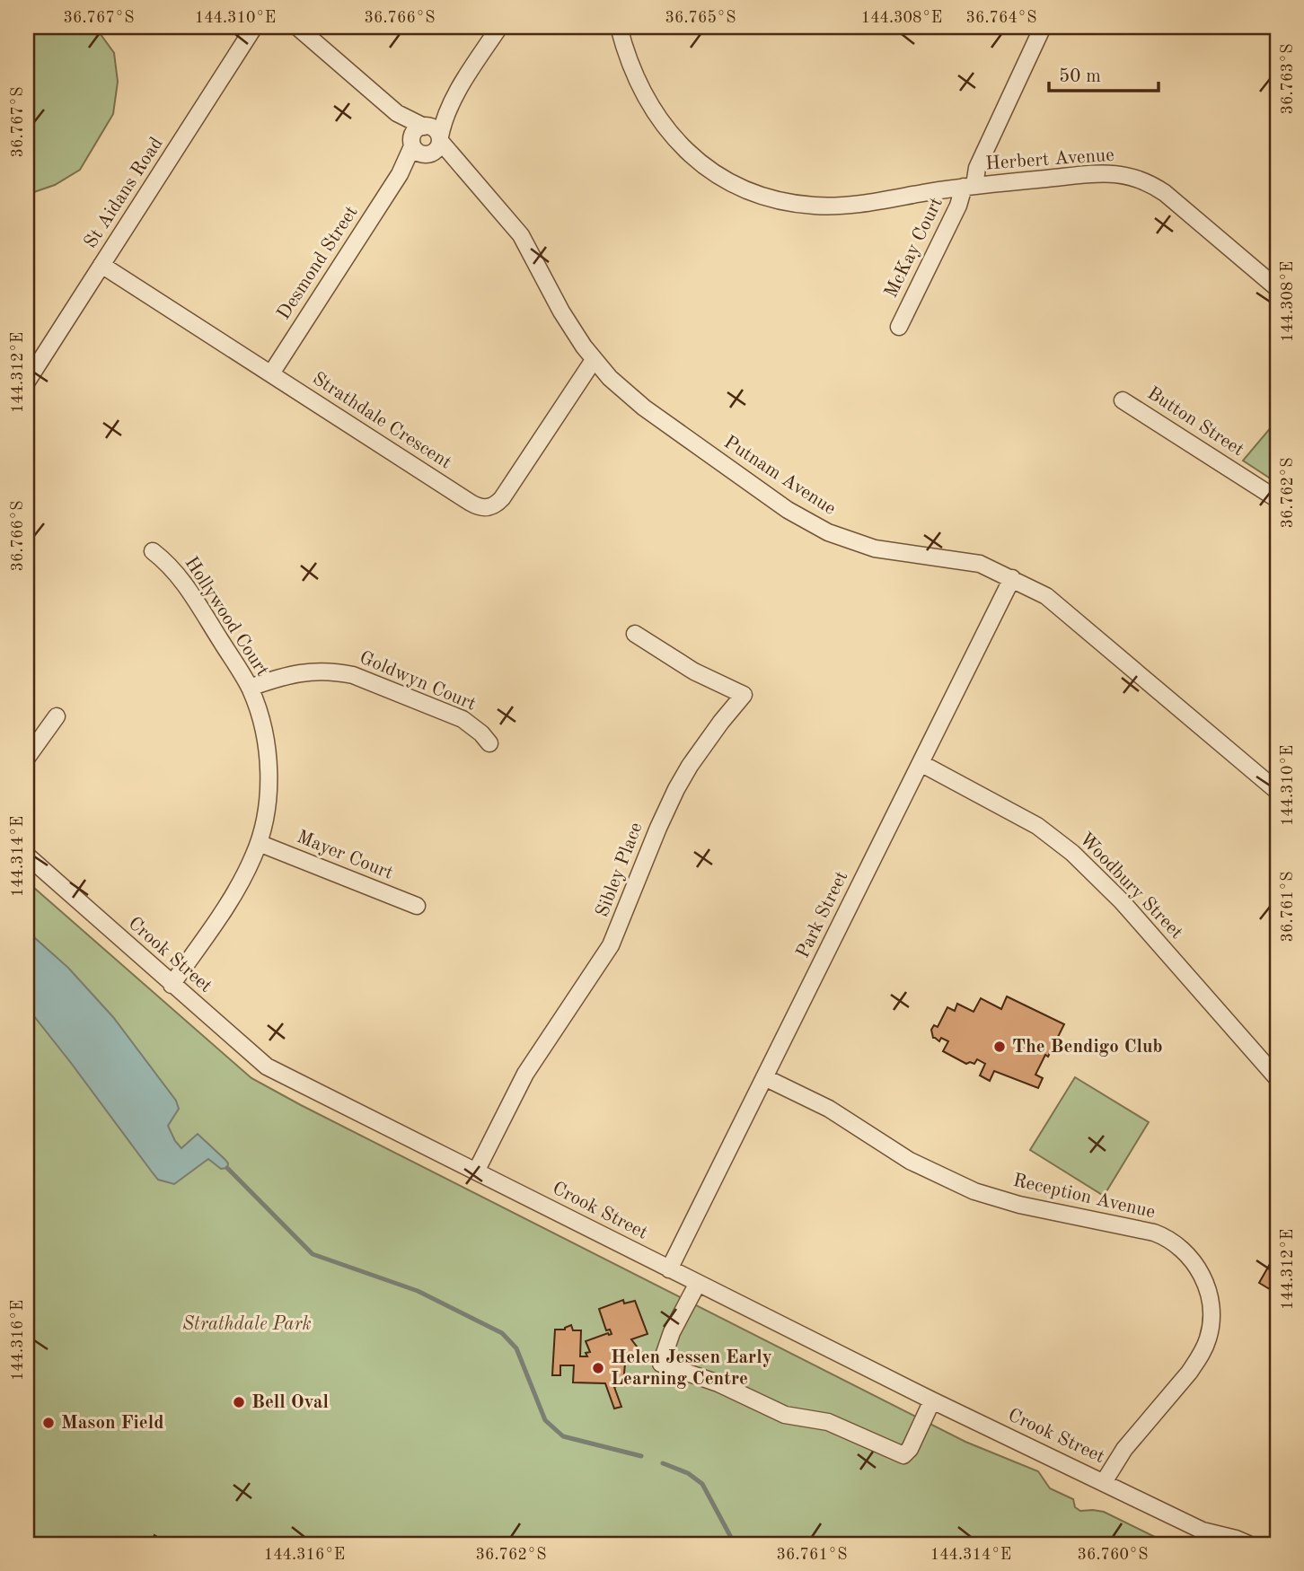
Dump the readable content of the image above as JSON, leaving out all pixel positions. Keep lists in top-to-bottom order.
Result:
{
  "streets": {
    "street": [
      "Herbert Avenue",
      "St Aidans Road",
      "McKay Court",
      "Desmond Street",
      "Strathdale Crescent",
      "Button Street",
      "Putnam Avenue",
      "Hollywood Court",
      "Goldwyn Court",
      "Mayer Court",
      "Sibley Place",
      "Woodbury Street",
      "Park Street",
      "Crook Street",
      "Reception Avenue"
    ]
  },
  "crossings": [
    ["Herbert Avenue", "McKay Court"],
    ["St Aidans Road", "Strathdale Crescent"],
    ["Desmond Street", "Strathdale Crescent"],
    ["Desmond Street", "Putnam Avenue"],
    ["Strathdale Crescent", "Putnam Avenue"],
    ["Putnam Avenue", "Park Street"],
    ["Hollywood Court", "Goldwyn Court"],
    ["Hollywood Court", "Mayer Court"],
    ["Hollywood Court", "Crook Street"],
    ["Sibley Place", "Crook Street"],
    ["Woodbury Street", "Park Street"],
    ["Park Street", "Crook Street"],
    ["Park Street", "Reception Avenue"],
    ["Crook Street", "Reception Avenue"]
  ],
  "parks": ["Strathdale Park"],
  "places": [
    "The Bendigo Club",
    "Helen Jessen Early Learning Centre",
    "Bell Oval",
    "Mason Field"
  ],
  "scale_bar": "50 m",
  "coordinates": [
    "36.767°S",
    "144.310°E",
    "36.766°S",
    "36.765°S",
    "144.308°E",
    "36.764°S",
    "36.763°S",
    "144.312°E",
    "36.762°S",
    "144.314°E",
    "36.761°S",
    "144.316°E",
    "36.760°S"
  ]
}
